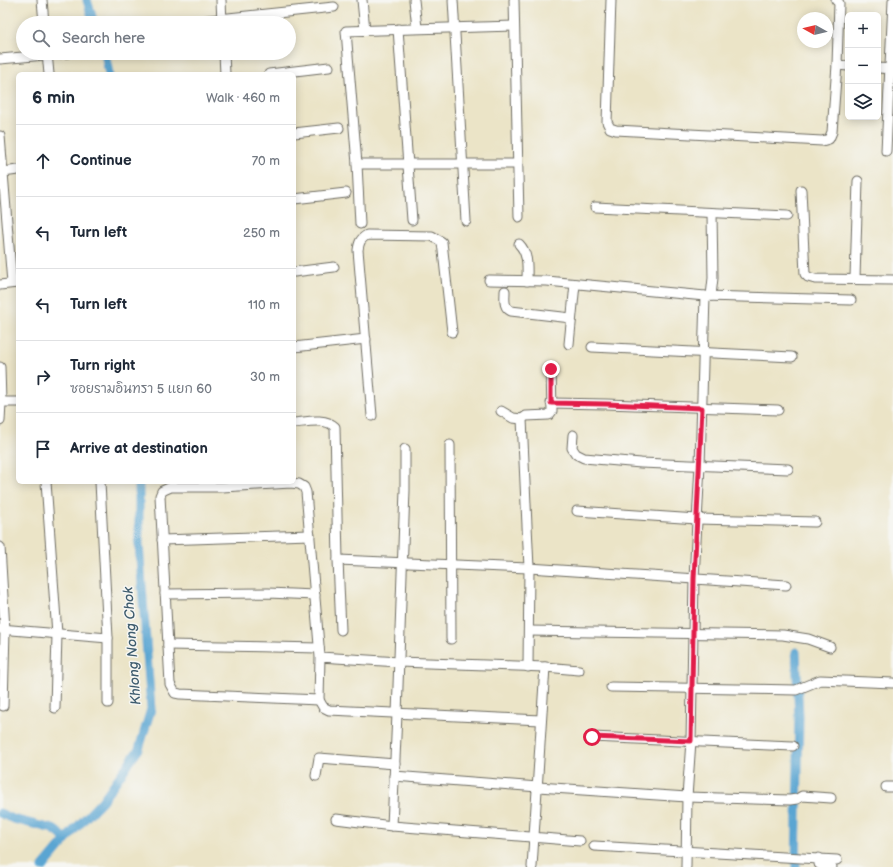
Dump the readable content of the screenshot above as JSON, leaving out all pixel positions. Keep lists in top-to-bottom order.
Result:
{
  "water": ["Khlong Nong Chok"],
  "north": "left",
  "page": {
    "map_buttons": ["+", "−"],
    "search": "Search here",
    "heading": ["6 min", "Walk · 460 m"],
    "list": [
      ["Continue", "70 m"],
      ["Turn left", "250 m"],
      ["Turn left", "110 m"],
      ["Turn right", "ซอยรามอินทรา 5 แยก 60", "30 m"],
      "Arrive at destination"
    ]
  }
}
